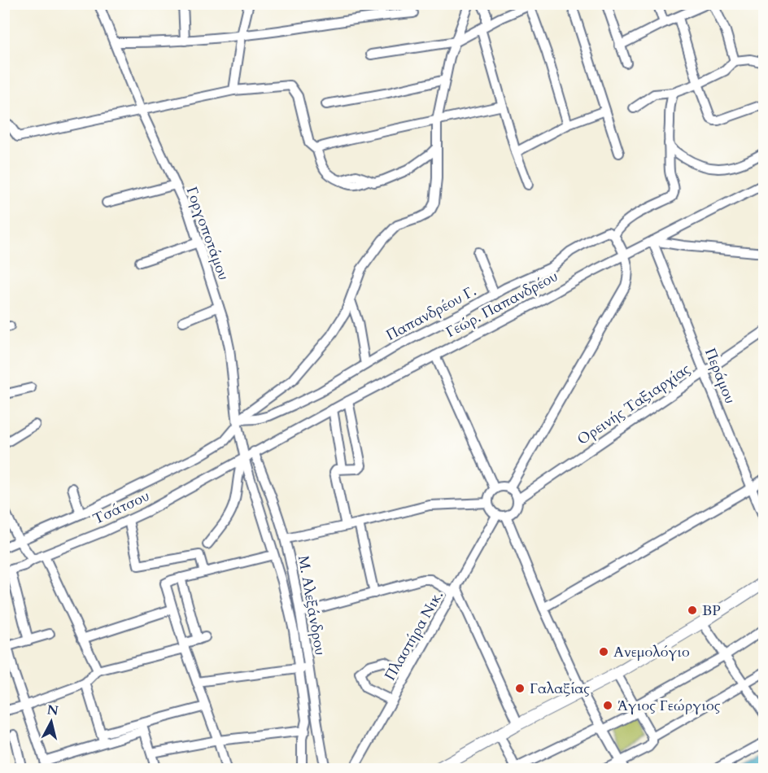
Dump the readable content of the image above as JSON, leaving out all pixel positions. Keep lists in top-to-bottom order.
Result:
{
  "streets": {
    "street": [
      "Γοργοποτάμου",
      "Γεώρ. Παπανδρέου",
      "Παπανδρέου Γ.",
      "Περάμου",
      "Ορεινής Ταξιαρχίας",
      "Τσάτσου",
      "Μ. Αλεξάνδρου",
      "Πλαστήρα Νικ."
    ]
  },
  "crossings": [
    ["Γοργοποτάμου", "Παπανδρέου Γ."],
    ["Γοργοποτάμου", "Τσάτσου"],
    ["Γοργοποτάμου", "Μ. Αλεξάνδρου"],
    ["Γεώρ. Παπανδρέου", "Περάμου"],
    ["Γεώρ. Παπανδρέου", "Τσάτσου"],
    ["Γεώρ. Παπανδρέου", "Μ. Αλεξάνδρου"],
    ["Περάμου", "Ορεινής Ταξιαρχίας"],
    ["Ορεινής Ταξιαρχίας", "Πλαστήρα Νικ."],
    ["Τσάτσου", "Μ. Αλεξάνδρου"]
  ],
  "places": [
    "BP",
    "Ανεμολόγιο",
    "Γαλαξίας",
    "Άγιος Γεώργιος"
  ],
  "north": "top"
}
